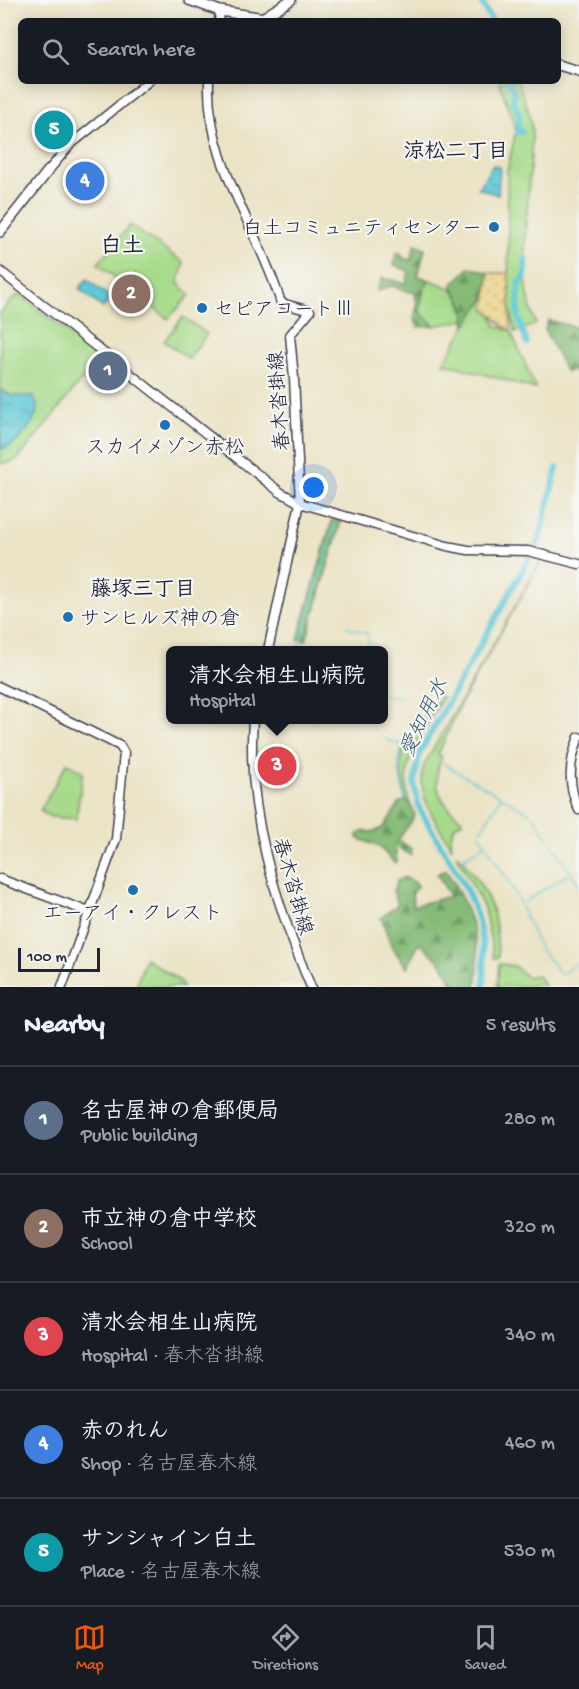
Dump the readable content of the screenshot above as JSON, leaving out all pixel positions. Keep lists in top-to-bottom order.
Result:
{
  "streets": {
    "street": ["春木沓掛線"]
  },
  "districts": ["涼松二丁目", "白土", "藤塚三丁目"],
  "water": ["愛知用水"],
  "places": [
    "白土コミュニティセンター",
    "セピアコートⅢ",
    "スカイメゾン赤松",
    "サンヒルズ神の倉",
    "エーアイ・クレスト"
  ],
  "scale_bar": "100 m",
  "page": {
    "search": "Search here",
    "pins": [
      "5",
      "4",
      "2",
      "1",
      "3"
    ],
    "popup": ["清水会相生山病院", "Hospital"],
    "scale": "100 m",
    "heading": ["Nearby", "5 results"],
    "list": [
      {
        "mark": "1",
        "name": "名古屋神の倉郵便局",
        "note": "Public building",
        "value": "280 m"
      },
      {
        "mark": "2",
        "name": "市立神の倉中学校",
        "note": "School",
        "value": "320 m"
      },
      {
        "mark": "3",
        "name": "清水会相生山病院",
        "note": "Hospital · 春木沓掛線",
        "value": "340 m"
      },
      {
        "mark": "4",
        "name": "赤のれん",
        "note": "Shop · 名古屋春木線",
        "value": "460 m"
      },
      {
        "mark": "5",
        "name": "サンシャイン白土",
        "note": "Place · 名古屋春木線",
        "value": "530 m"
      }
    ],
    "nav": ["Map", "Directions", "Saved"]
  }
}
